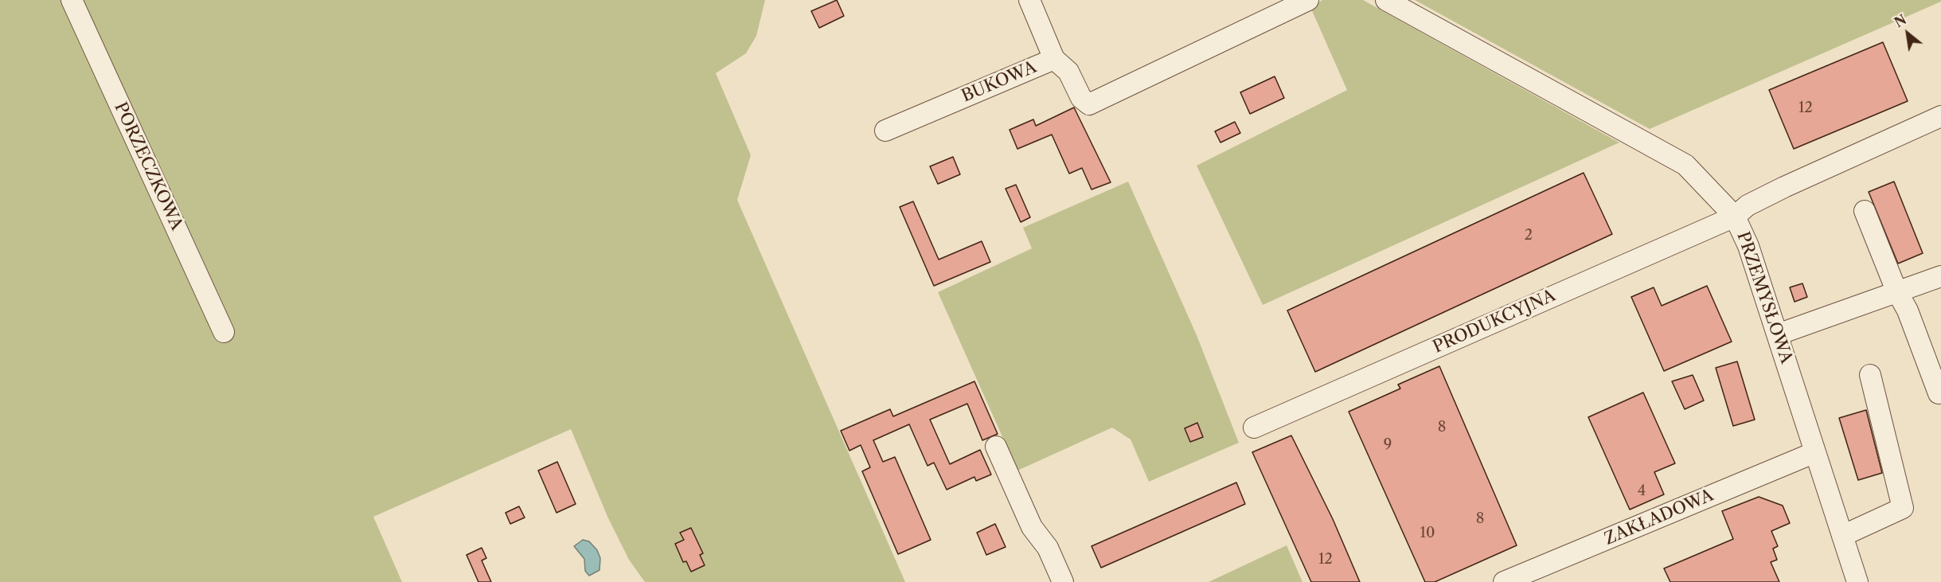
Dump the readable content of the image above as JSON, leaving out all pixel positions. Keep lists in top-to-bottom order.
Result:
{
  "streets": {
    "street": [
      "BUKOWA",
      "PORZECZKOWA",
      "PRZEMYSŁOWA",
      "PRODUKCYJNA",
      "ZAKŁADOWA"
    ]
  },
  "crossings": [
    ["PRZEMYSŁOWA", "PRODUKCYJNA"],
    ["PRZEMYSŁOWA", "ZAKŁADOWA"]
  ],
  "house_numbers": [
    "12",
    "2",
    "8",
    "9",
    "4",
    "8",
    "10",
    "12"
  ],
  "north": "top left"
}
